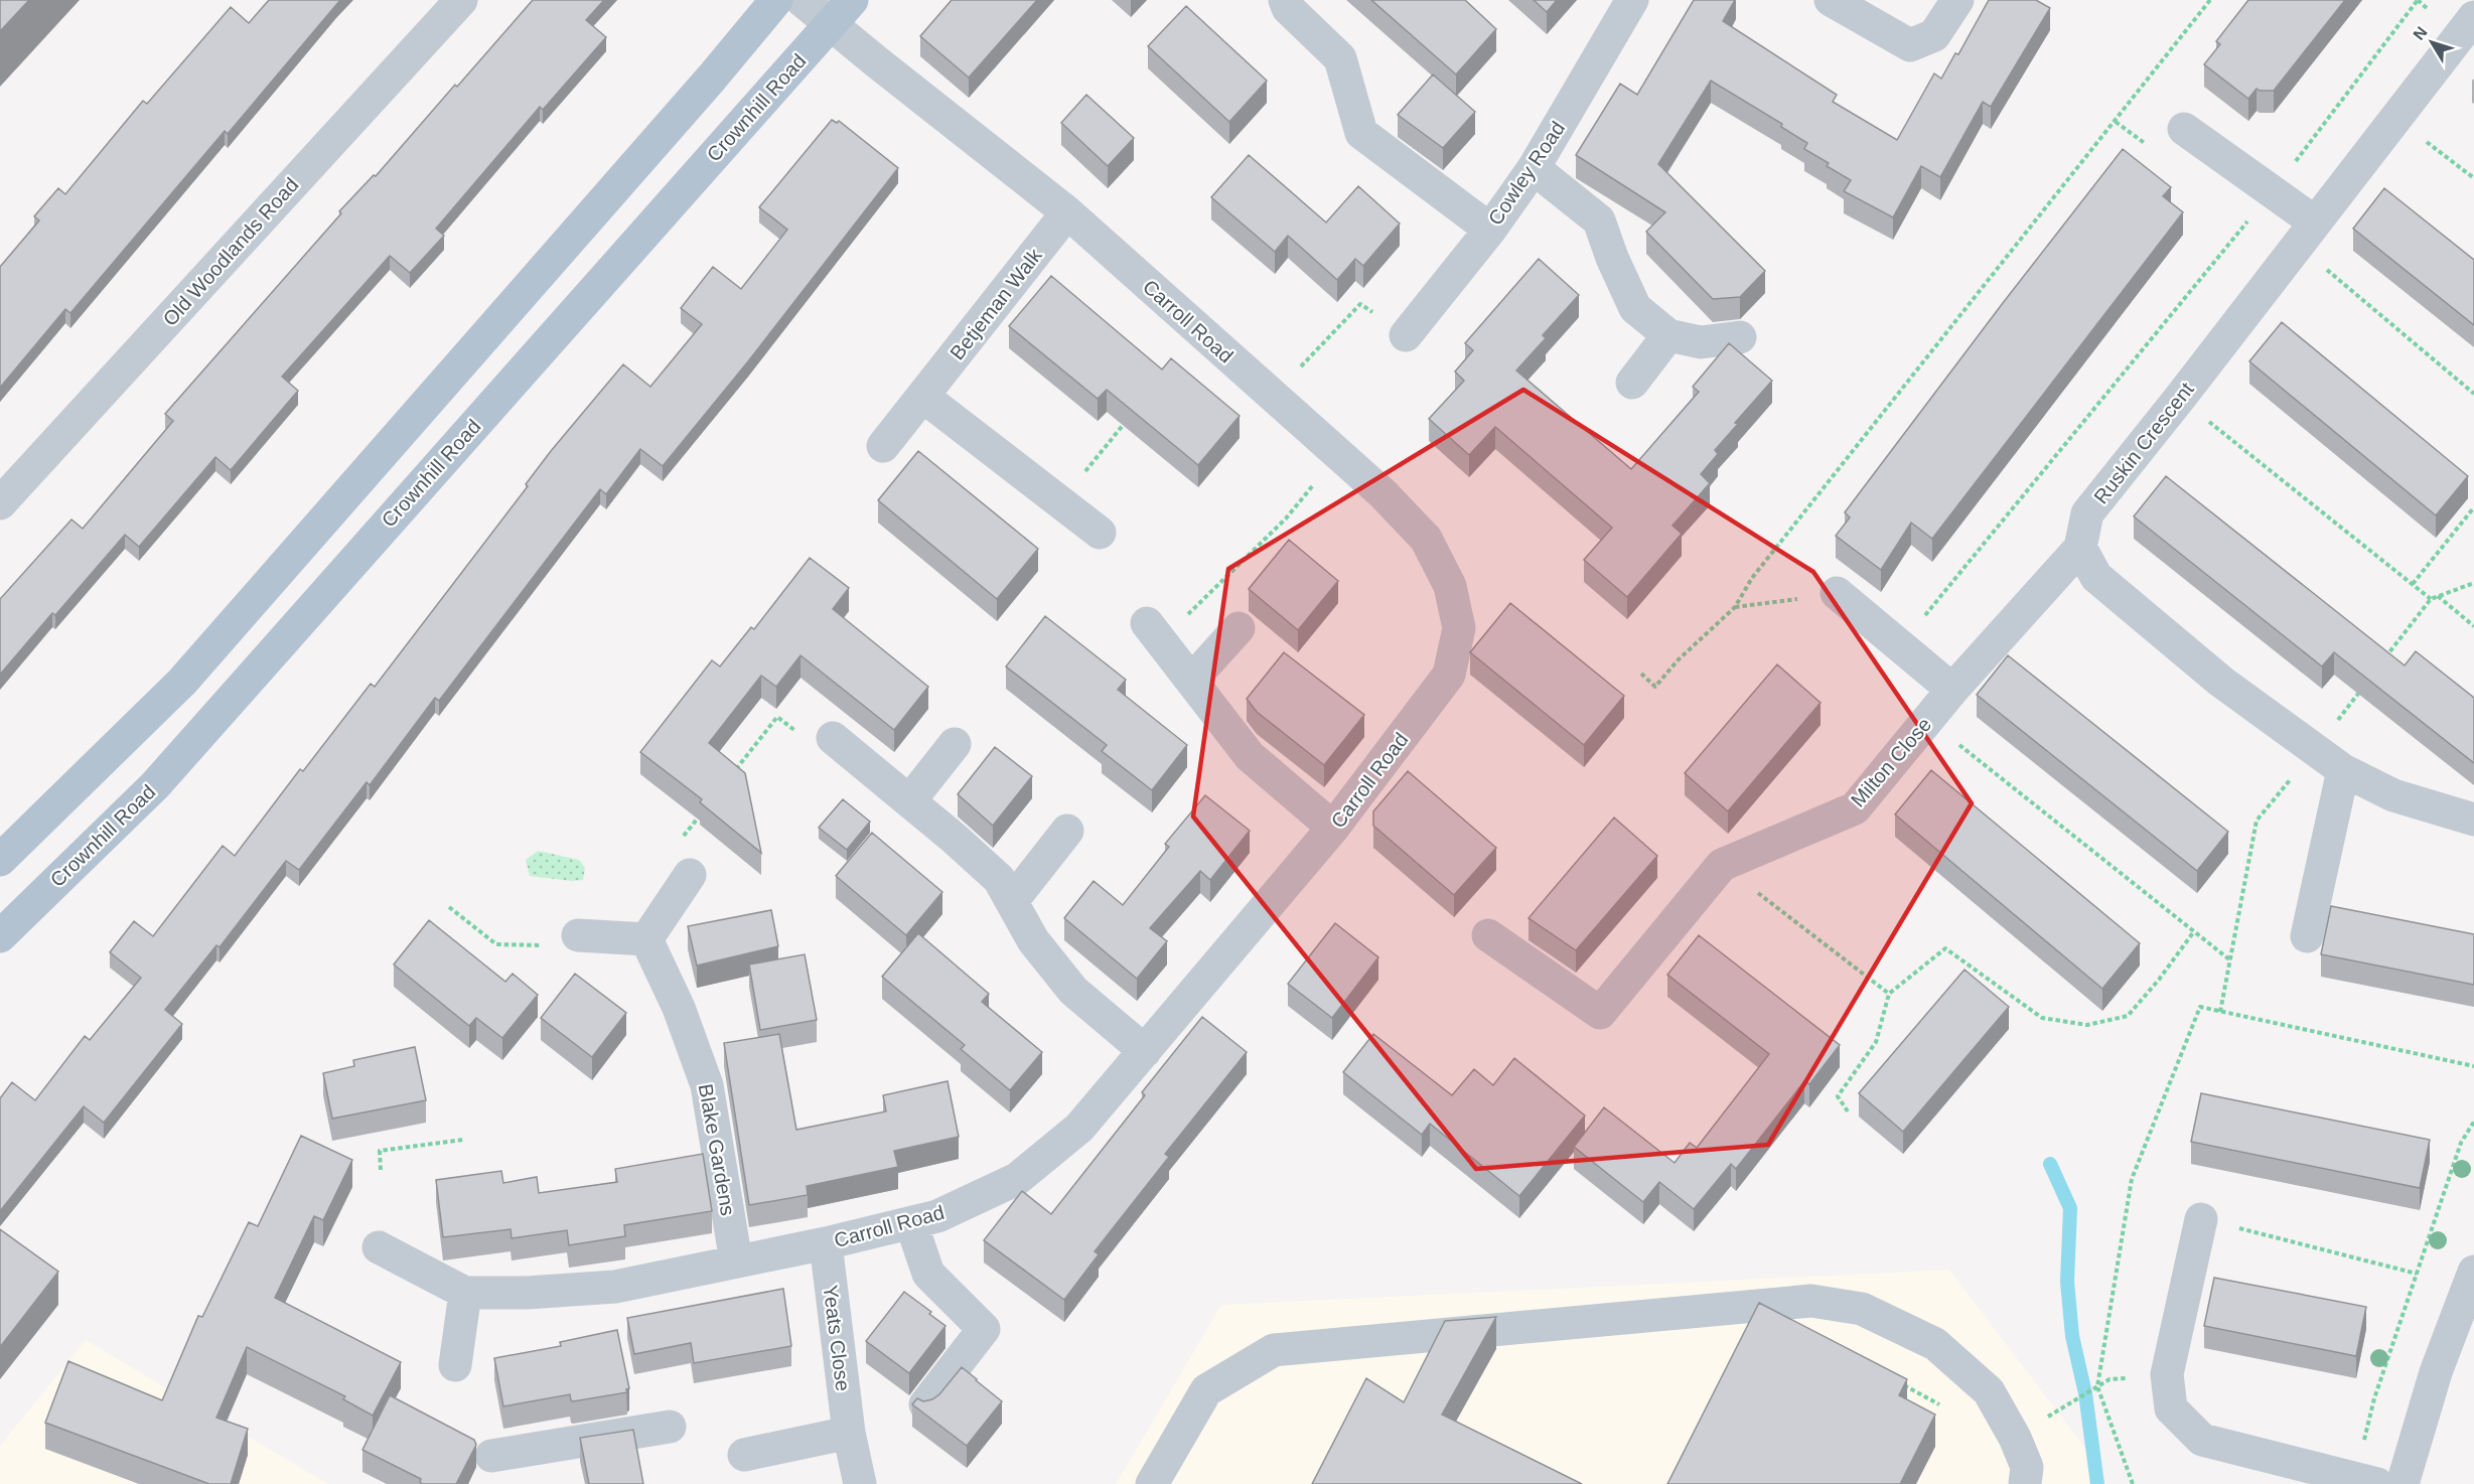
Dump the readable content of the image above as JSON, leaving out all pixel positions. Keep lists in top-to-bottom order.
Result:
{
  "streets": {
    "main road": ["Crownhill Road"],
    "street": [
      "Cowley Road",
      "Old Woodlands Road",
      "Betjeman Walk",
      "Carroll Road",
      "Ruskin Crescent",
      "Milton Close",
      "Blake Gardens",
      "Yeats Close"
    ]
  },
  "crossings": [
    ["Crownhill Road", "Carroll Road"],
    ["Betjeman Walk", "Carroll Road"],
    ["Carroll Road", "Blake Gardens"],
    ["Carroll Road", "Yeats Close"],
    ["Ruskin Crescent", "Milton Close"]
  ],
  "north": "top left"
}
